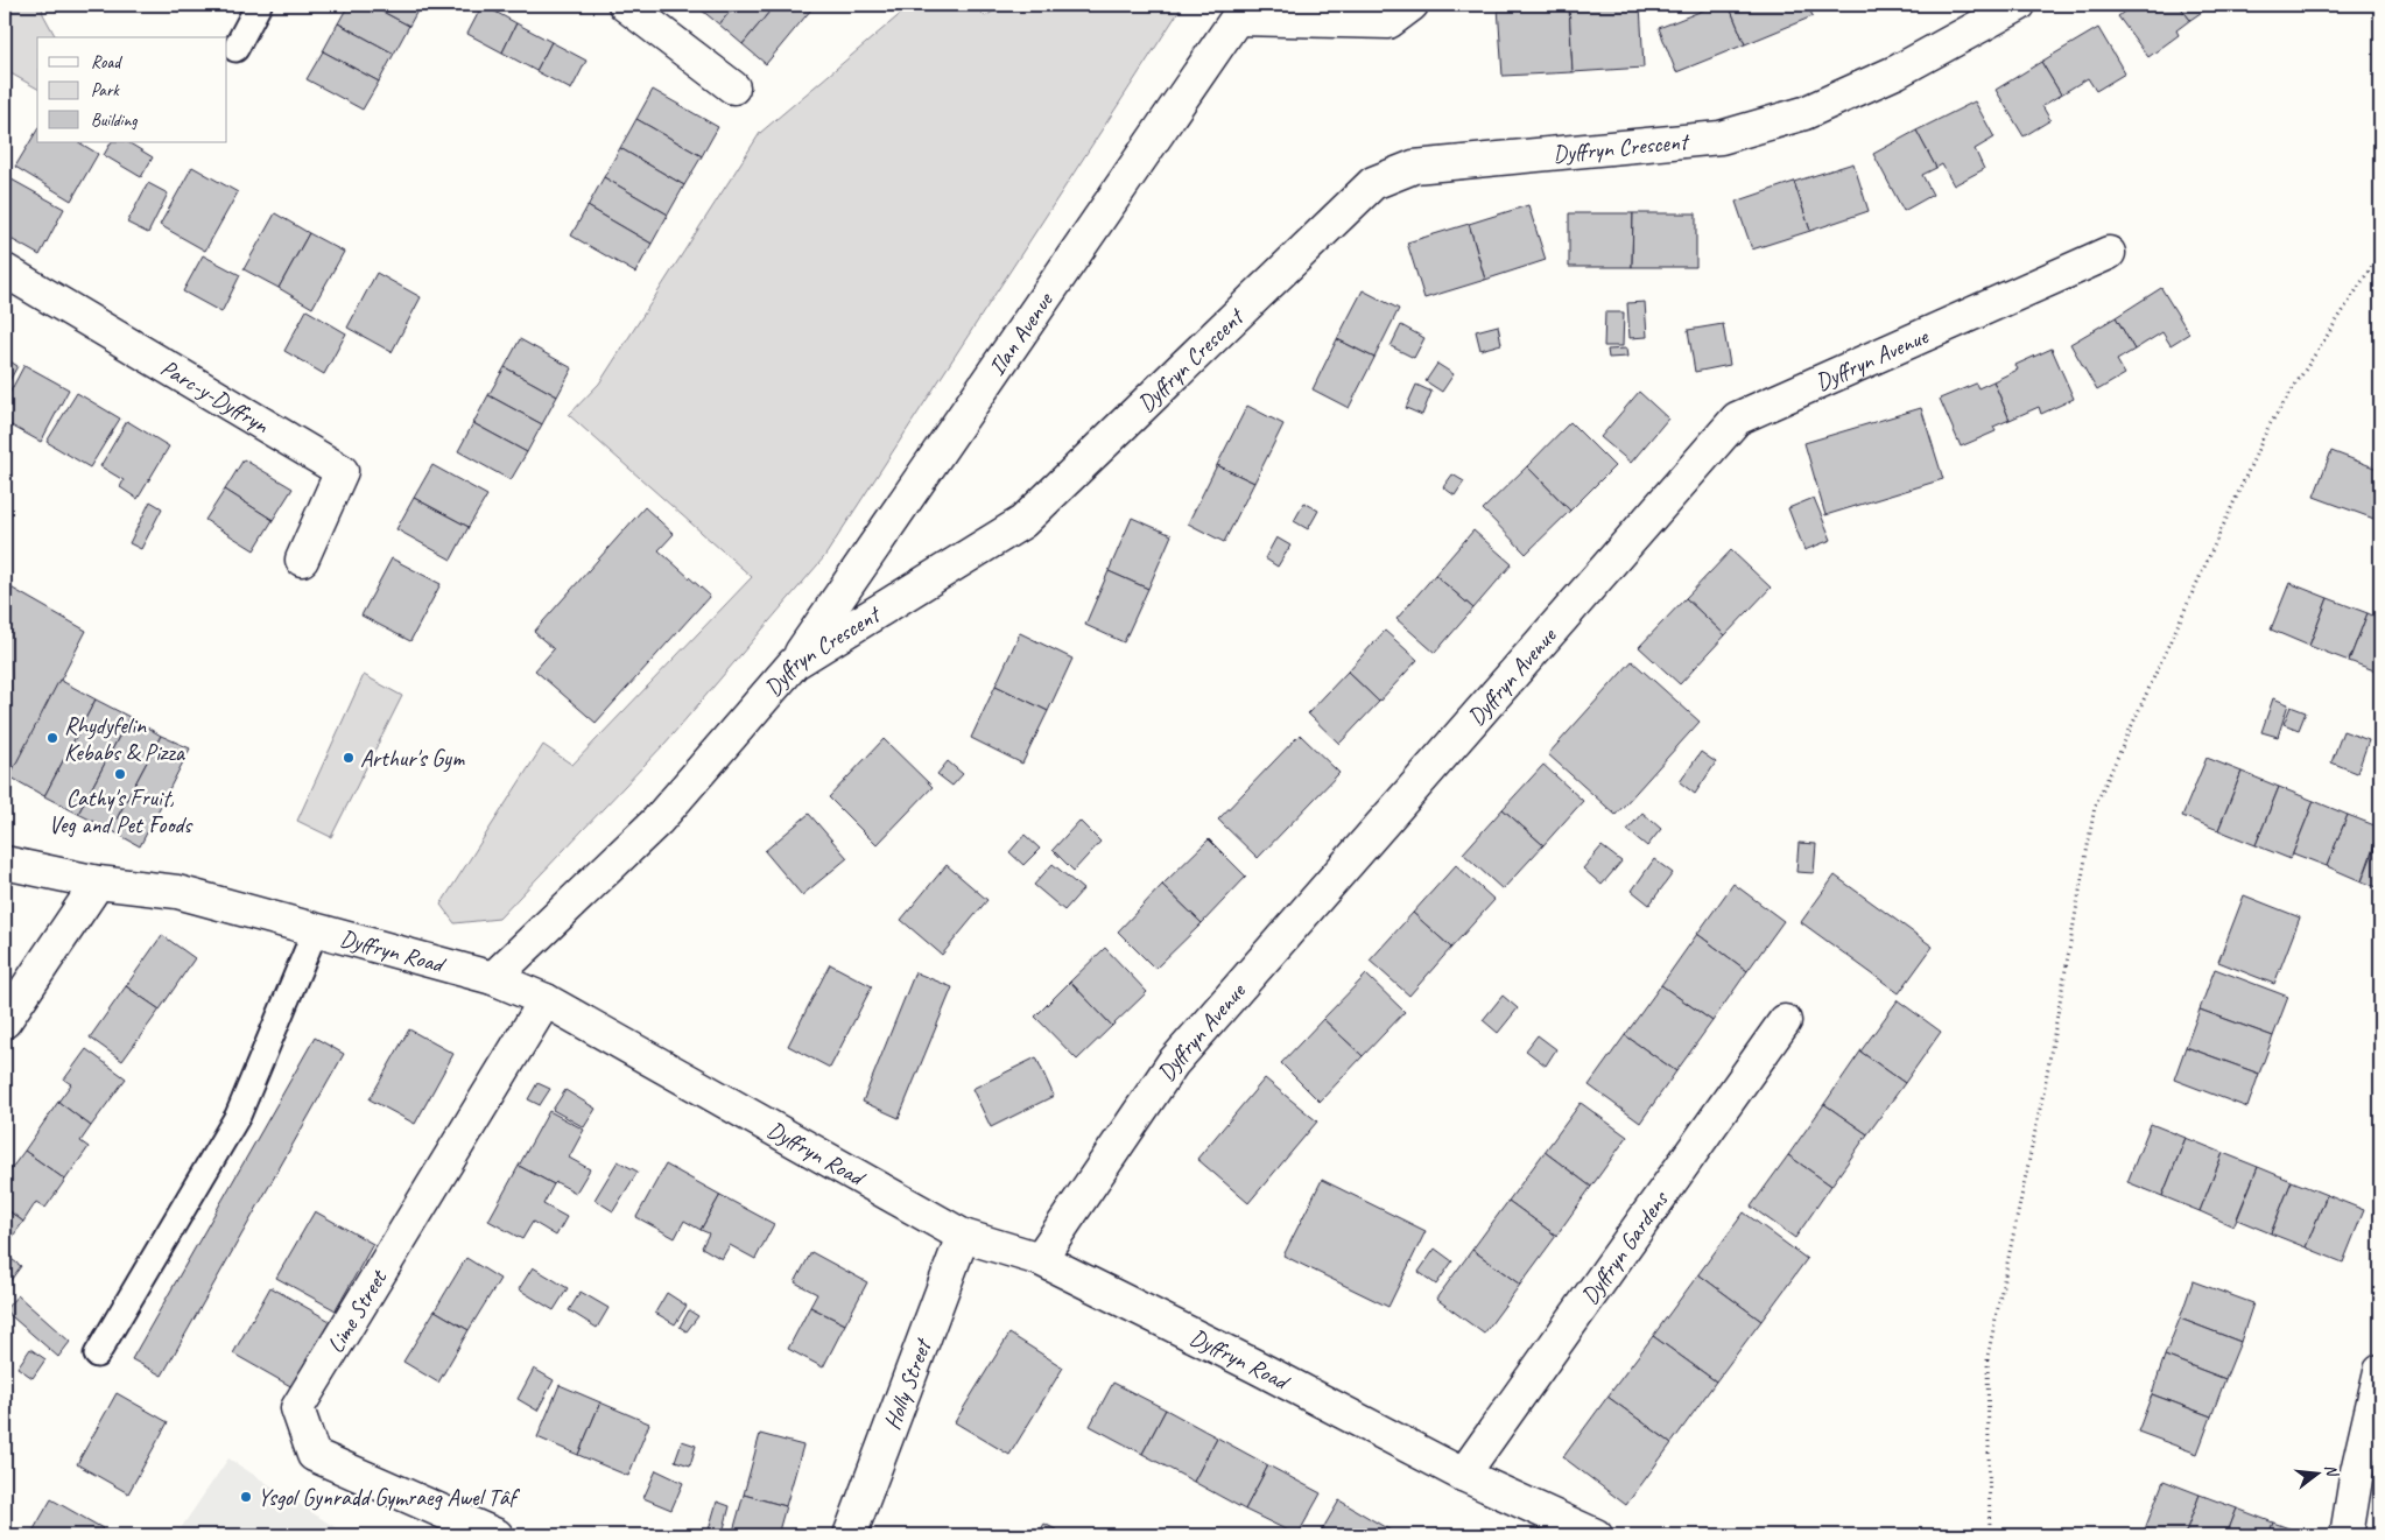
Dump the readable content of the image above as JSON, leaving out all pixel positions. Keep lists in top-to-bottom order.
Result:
{
  "streets": {
    "street": [
      "Dyffryn Crescent",
      "Ilan Avenue",
      "Dyffryn Avenue",
      "Parc-y-Dyffryn",
      "Dyffryn Road",
      "Dyffryn Gardens",
      "Lime Street",
      "Holly Street"
    ]
  },
  "crossings": [
    ["Dyffryn Crescent", "Ilan Avenue"],
    ["Dyffryn Crescent", "Dyffryn Road"],
    ["Dyffryn Avenue", "Dyffryn Road"],
    ["Dyffryn Road", "Dyffryn Gardens"],
    ["Dyffryn Road", "Lime Street"],
    ["Dyffryn Road", "Holly Street"]
  ],
  "places": [
    "Rhydyfelin Kebabs & Pizza",
    "Arthur's Gym",
    "Cathy's Fruit, Veg and Pet Foods",
    "Ysgol Gynradd Gymraeg Awel Tâf"
  ],
  "legend": ["Road", "Park", "Building"],
  "north": "right"
}
